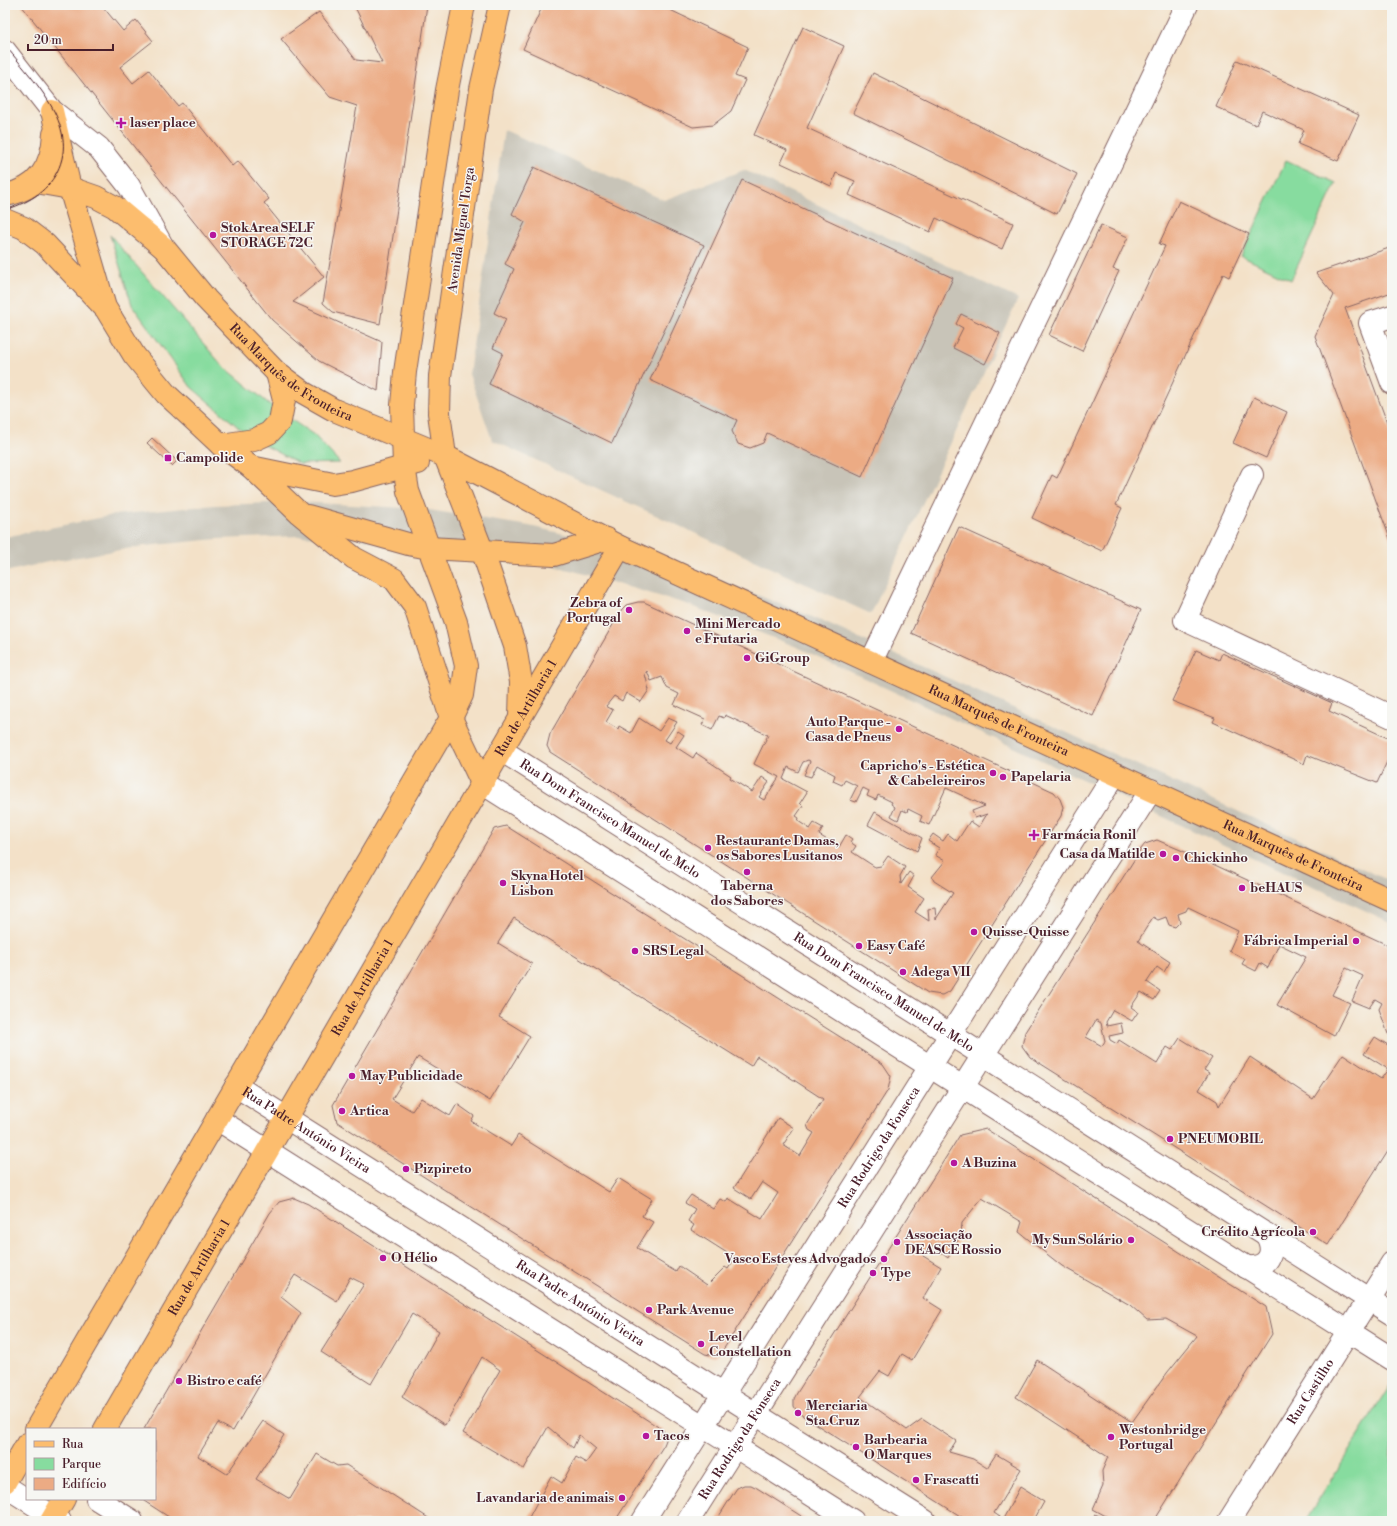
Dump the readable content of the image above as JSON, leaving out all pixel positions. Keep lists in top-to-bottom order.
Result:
{
  "streets": {
    "main road": ["Avenida Miguel Torga", "Rua Marquês de Fronteira", "Rua de Artilharia 1"],
    "street": [
      "Rua Dom Francisco Manuel de Melo",
      "Rua Padre António Vieira",
      "Rua Rodrigo da Fonseca",
      "Rua Castilho"
    ]
  },
  "crossings": [
    ["Avenida Miguel Torga", "Rua Marquês de Fronteira"],
    ["Avenida Miguel Torga", "Rua de Artilharia 1"],
    ["Rua Marquês de Fronteira", "Rua de Artilharia 1"],
    ["Rua Marquês de Fronteira", "Rua Rodrigo da Fonseca"],
    ["Rua de Artilharia 1", "Rua Dom Francisco Manuel de Melo"],
    ["Rua de Artilharia 1", "Rua Padre António Vieira"],
    ["Rua Dom Francisco Manuel de Melo", "Rua Rodrigo da Fonseca"],
    ["Rua Dom Francisco Manuel de Melo", "Rua Castilho"],
    ["Rua Padre António Vieira", "Rua Rodrigo da Fonseca"]
  ],
  "places": {
    "health": ["laser place", "Farmácia Ronil"],
    "other": [
      "StokArea SELF STORAGE 72C",
      "Zebra of Portugal",
      "Mini Mercado e Frutaria",
      "GiGroup",
      "Auto Parque - Casa de Pneus",
      "Capricho's - Estética & Cabeleireiros",
      "Papelaria",
      "Restaurante Damas, os Sabores Lusitanos",
      "Casa da Matilde",
      "Chickinho",
      "Taberna dos Sabores",
      "Skyna Hotel Lisbon",
      "beHAUS",
      "Quisse-Quisse",
      "Fábrica Imperial",
      "Easy Café",
      "SRS Legal",
      "Adega VII",
      "May Publicidade",
      "Artica",
      "PNEUMOBIL",
      "A Buzina",
      "Pizpireto",
      "Crédito Agrícola",
      "My Sun Solário",
      "Associação DEASCE Rossio",
      "O Hélio",
      "Vasco Esteves Advogados",
      "Type",
      "Park Avenue",
      "Level Constellation",
      "Bistro e café",
      "Merciaria Sta.Cruz",
      "Tacos",
      "Westonbridge Portugal",
      "Barbearia O Marques",
      "Frascatti",
      "Lavandaria de animais"
    ],
    "transit": ["Campolide"]
  },
  "legend": ["Rua", "Parque", "Edifício"],
  "scale_bar": "20 m"
}
